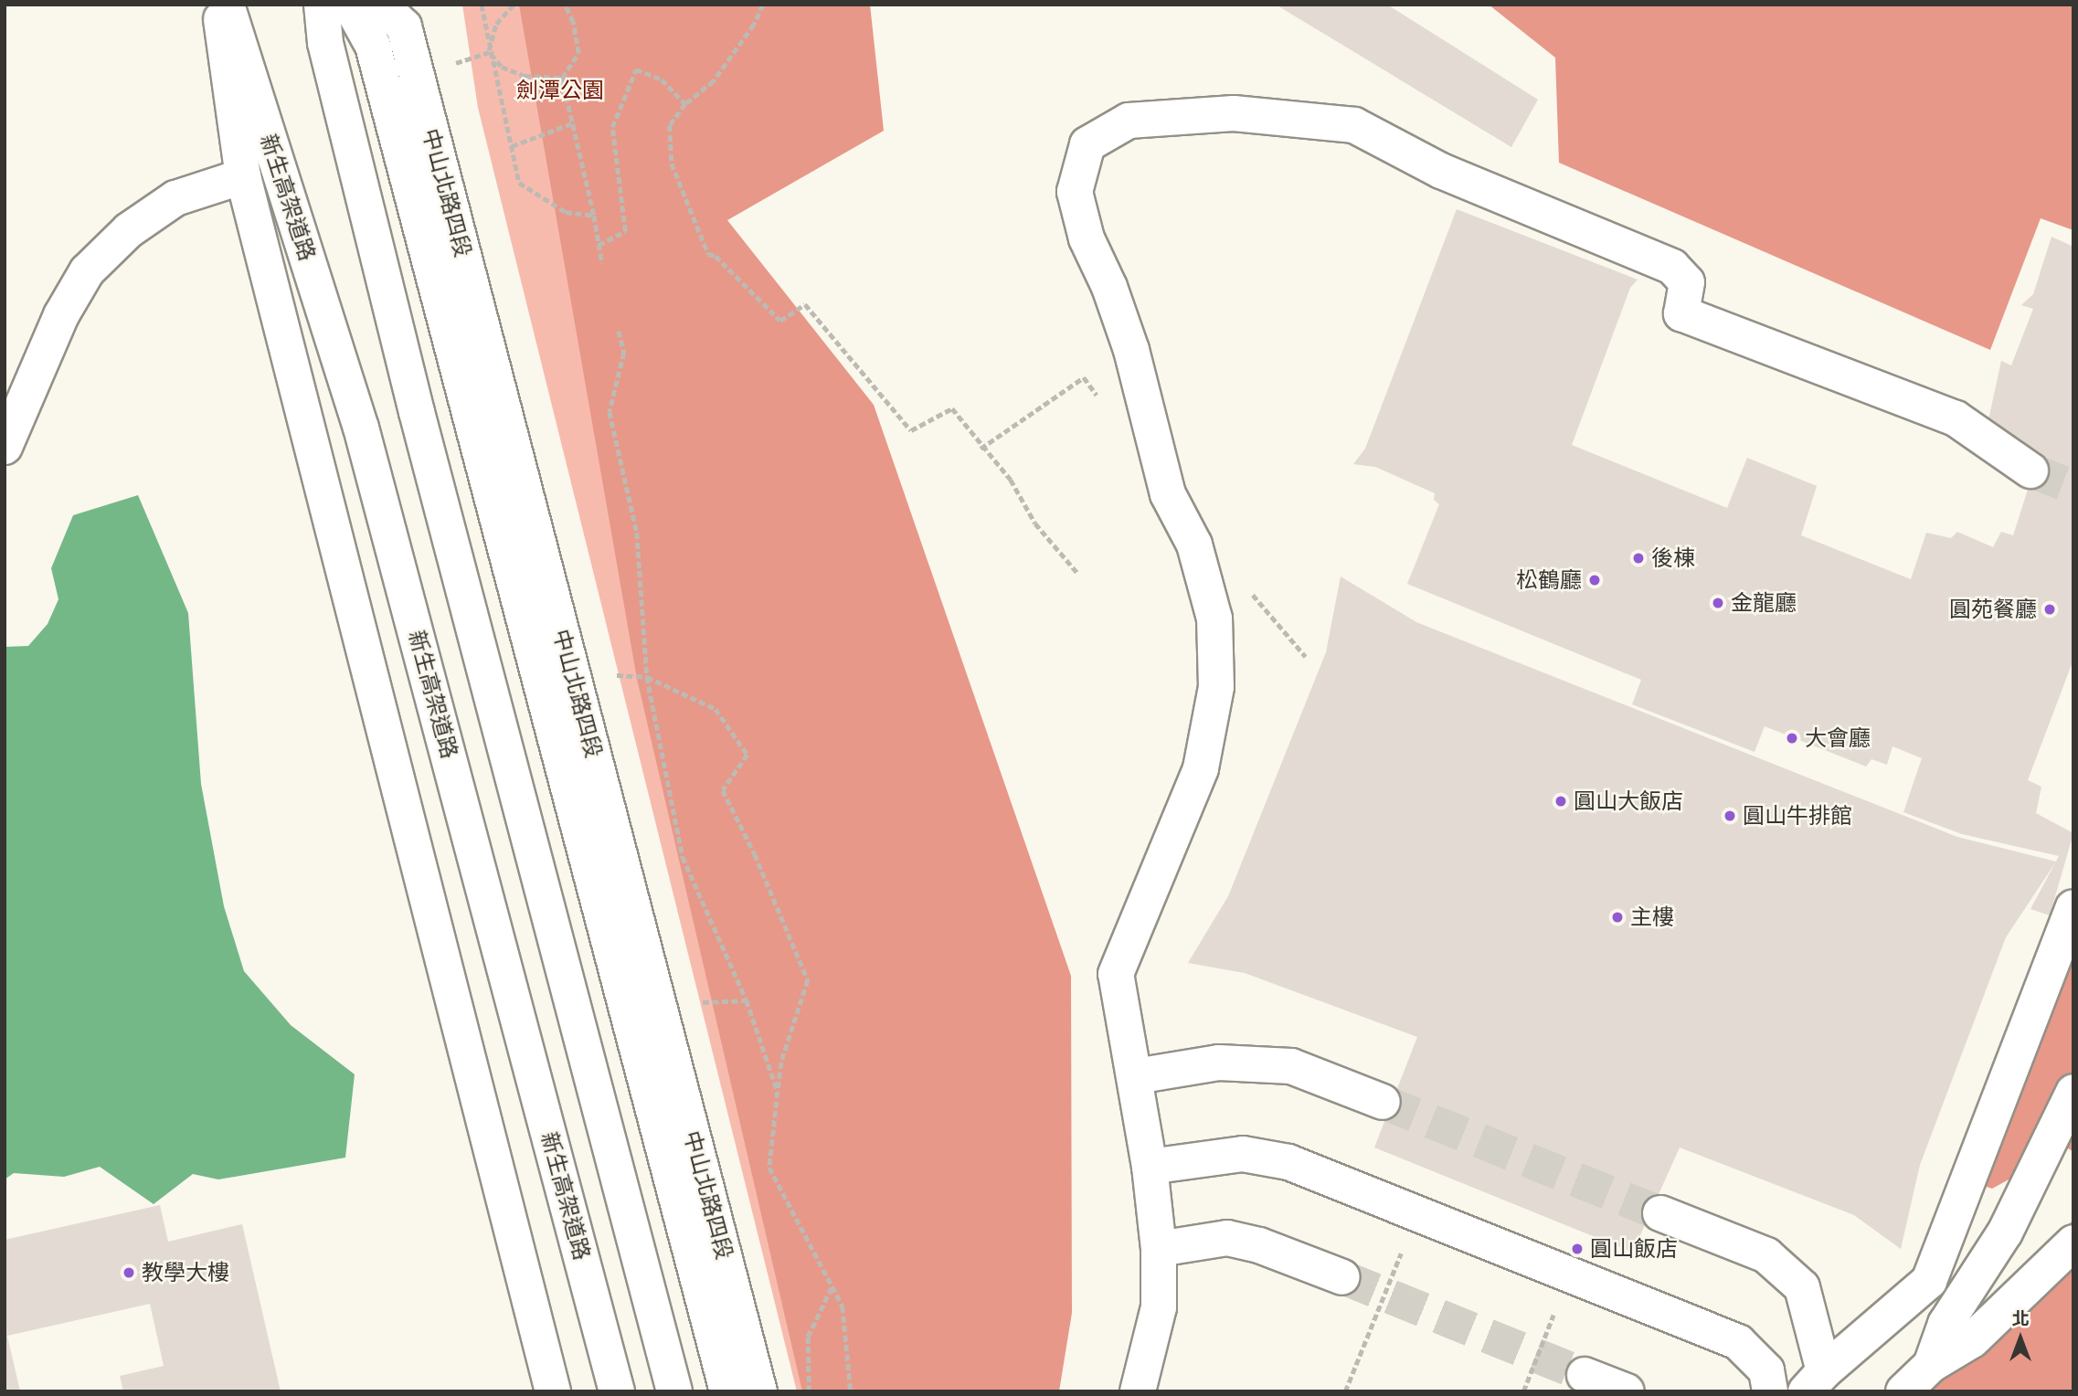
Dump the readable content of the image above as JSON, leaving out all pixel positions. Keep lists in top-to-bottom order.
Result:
{
  "streets": {
    "main road": ["中山北路四段", "新生高架道路"]
  },
  "parks": ["劍潭公園"],
  "places": [
    "後棟",
    "松鶴廳",
    "金龍廳",
    "圓苑餐廳",
    "大會廳",
    "圓山大飯店",
    "圓山牛排館",
    "主樓",
    "圓山飯店",
    "教學大樓"
  ],
  "north": "top"
}
